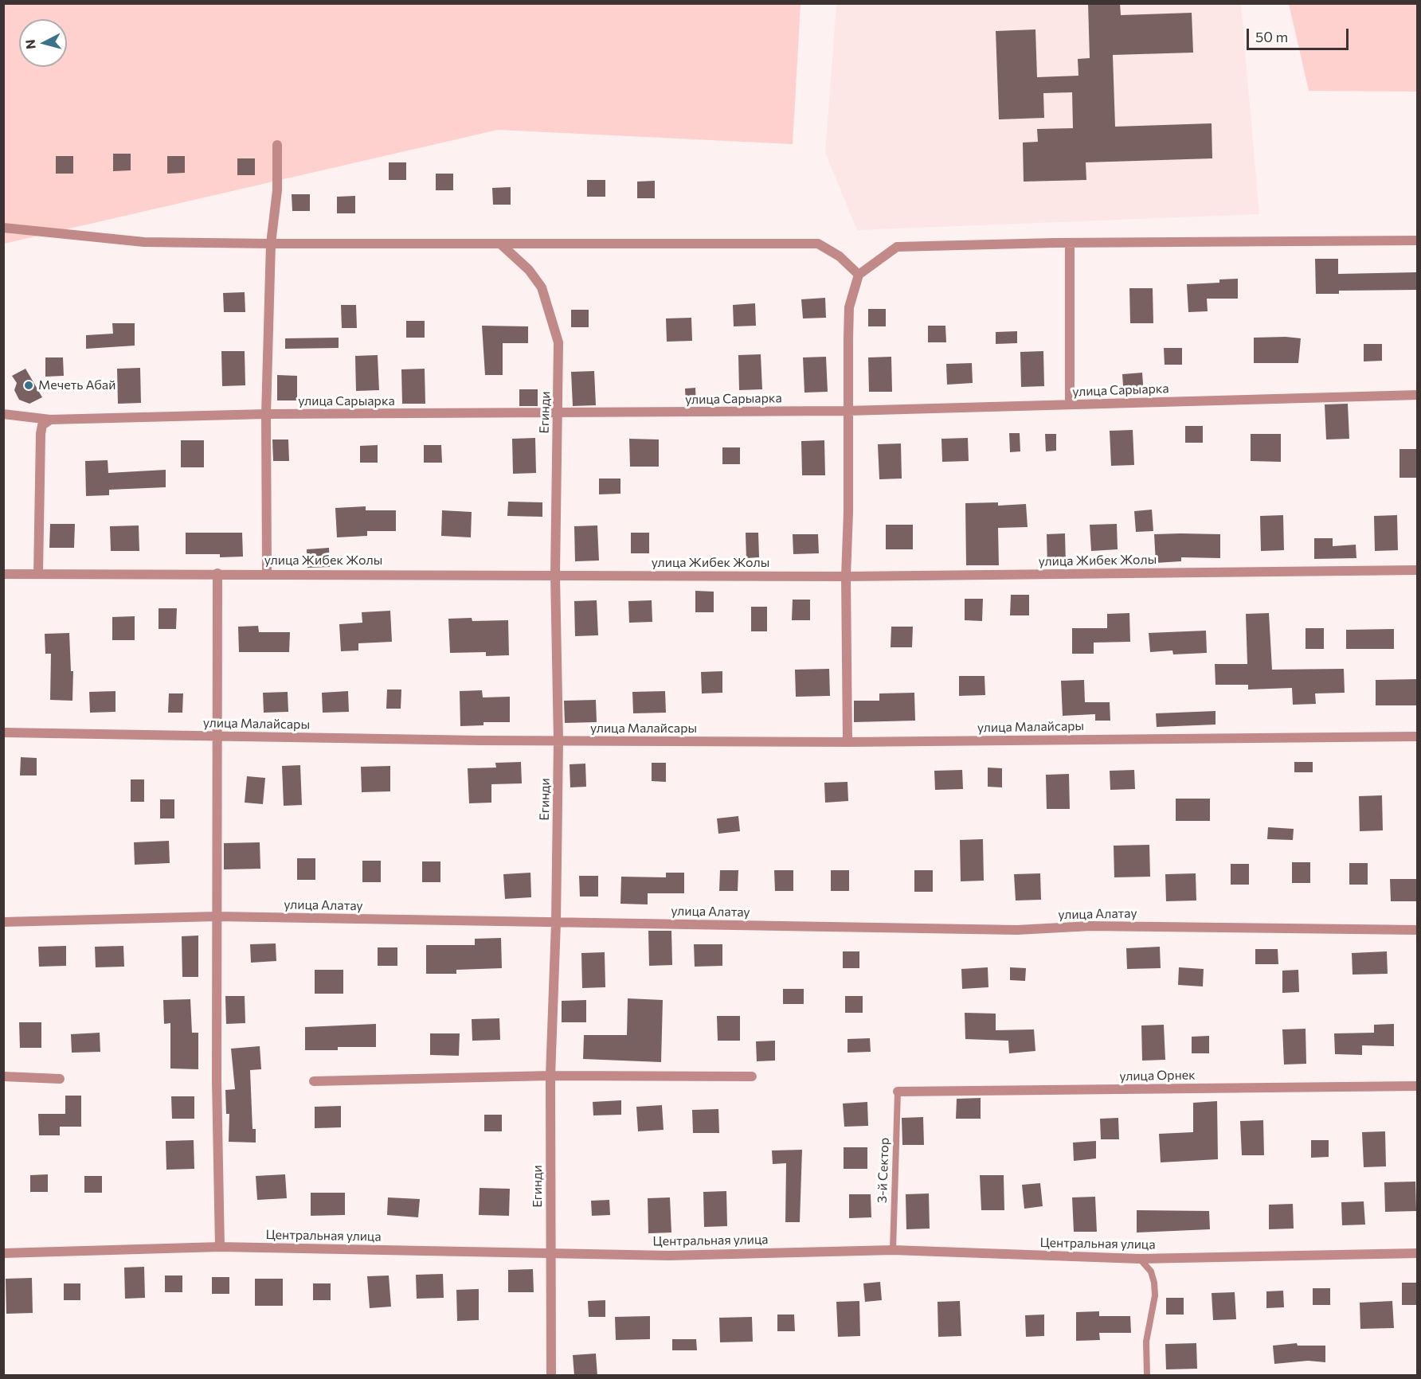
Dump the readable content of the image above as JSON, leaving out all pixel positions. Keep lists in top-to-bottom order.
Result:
{
  "streets": {
    "street": [
      "улица Сарыарка",
      "Егинди",
      "улица Жибек Жолы",
      "улица Малайсары",
      "улица Алатау",
      "улица Орнек",
      "Центральная улица"
    ],
    "lane": ["3-й Сектор"]
  },
  "crossings": [
    ["улица Сарыарка", "Егинди"],
    ["Егинди", "улица Жибек Жолы"],
    ["Егинди", "улица Малайсары"],
    ["Егинди", "улица Алатау"],
    ["Егинди", "Центральная улица"],
    ["улица Орнек", "3-й Сектор"],
    ["3-й Сектор", "Центральная улица"]
  ],
  "places": ["Мечеть Абай"],
  "scale_bar": "50 m",
  "north": "left"
}
